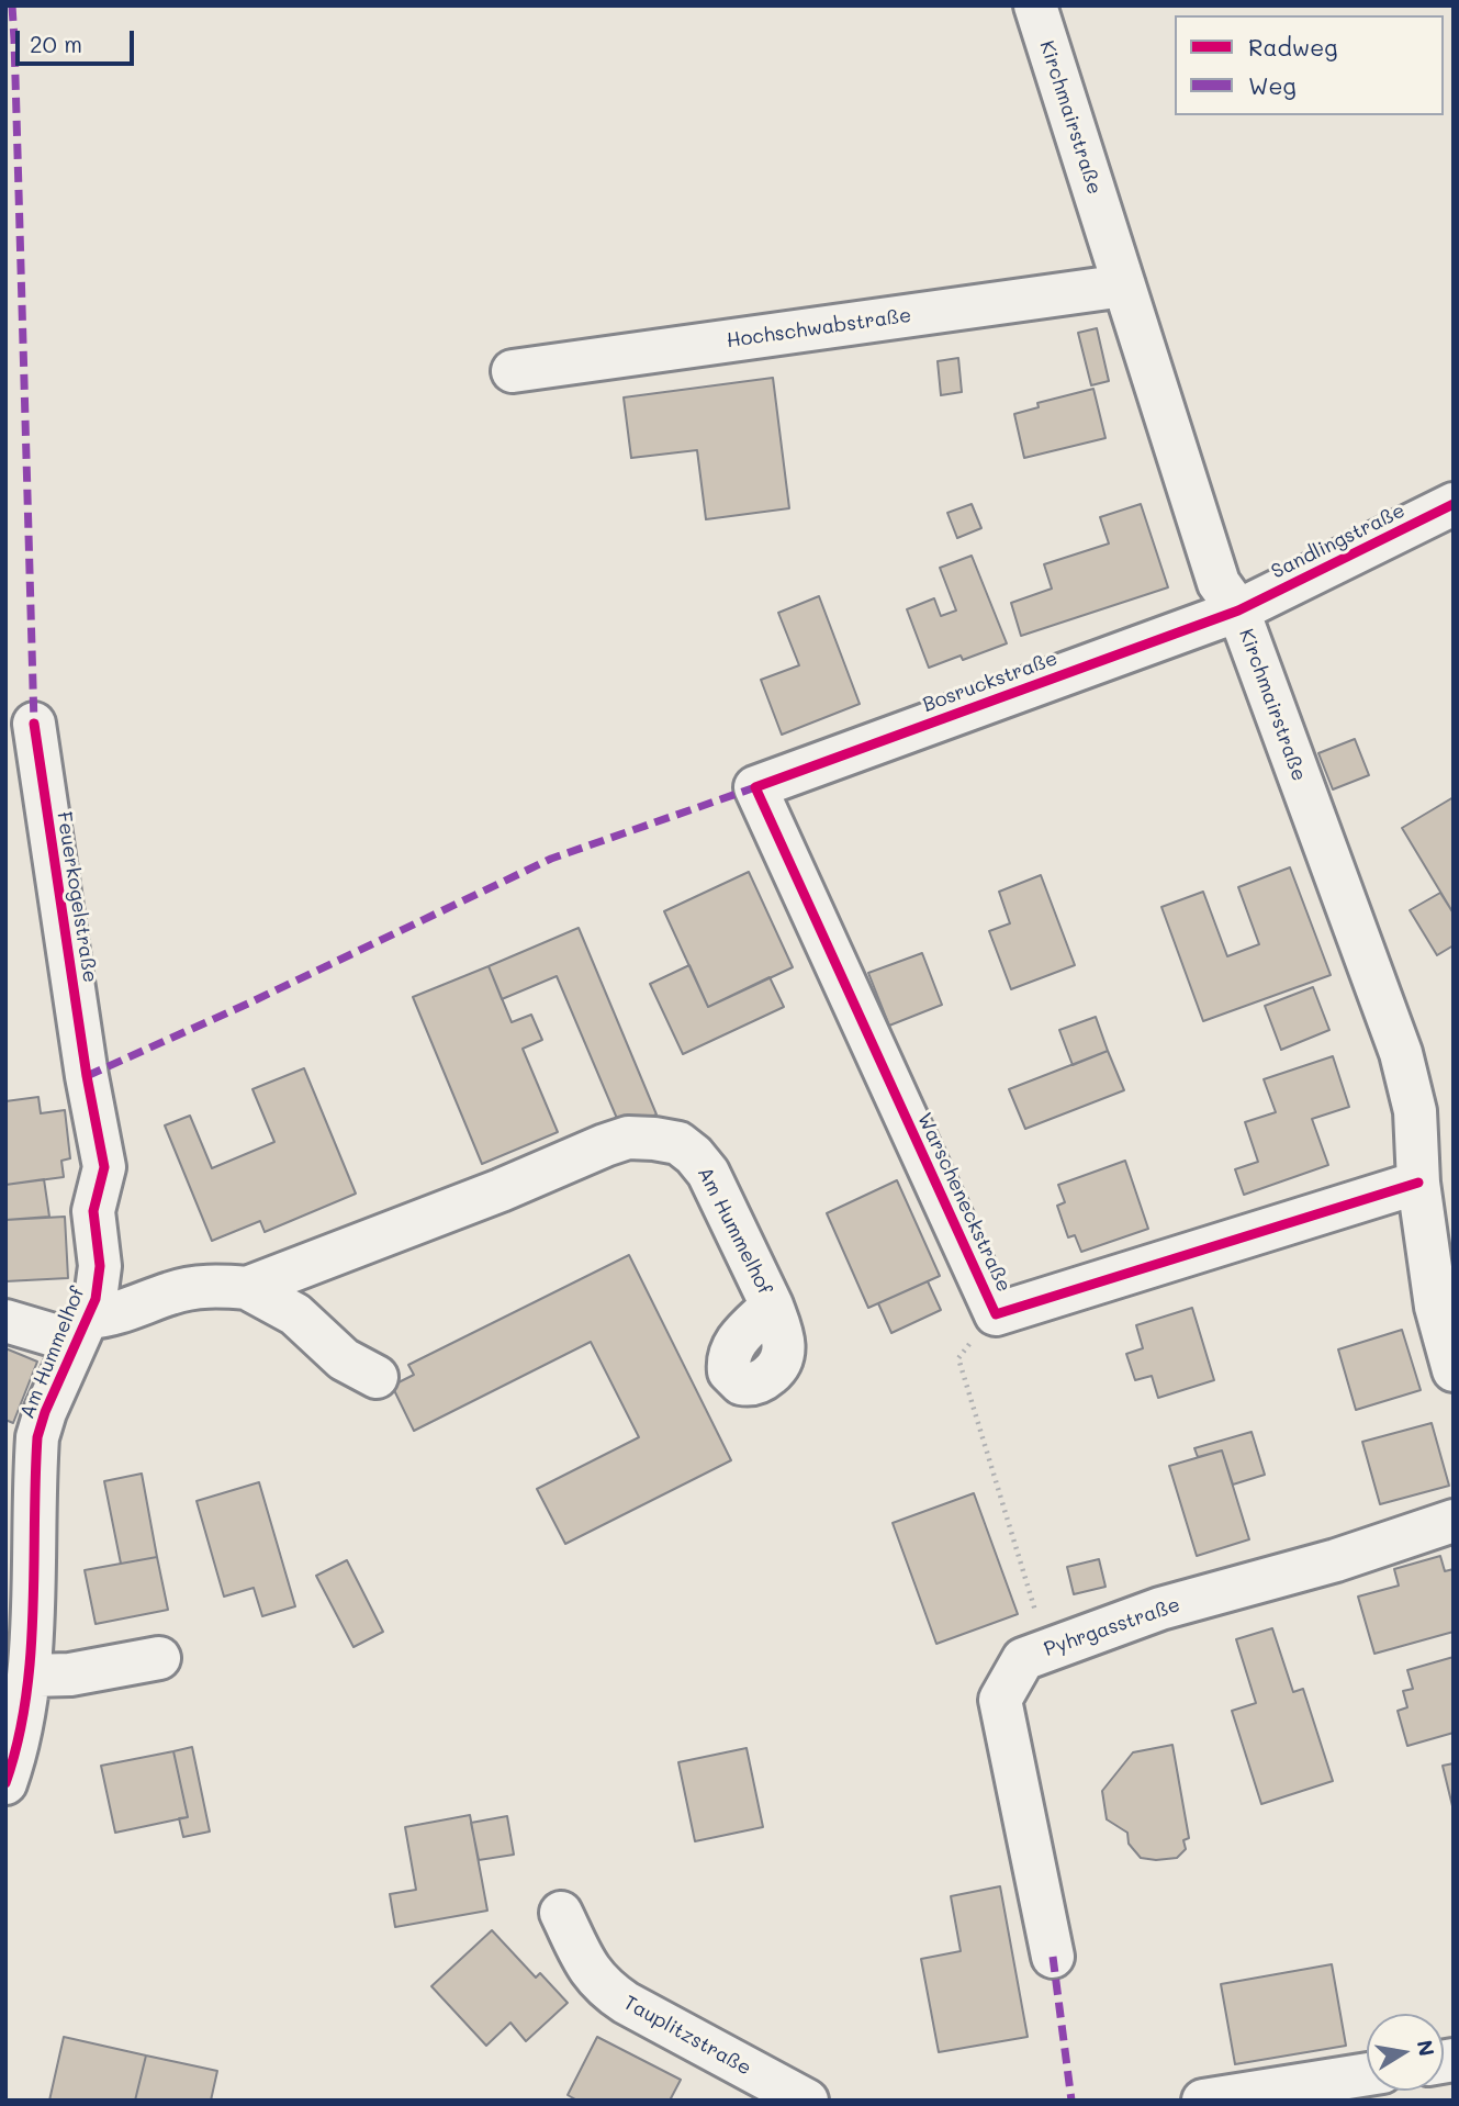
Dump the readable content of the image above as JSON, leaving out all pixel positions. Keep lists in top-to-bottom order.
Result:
{
  "streets": {
    "street": [
      "Kirchmairstraße",
      "Hochschwabstraße",
      "Sandlingstraße",
      "Bosruckstraße",
      "Feuerkogelstraße",
      "Warscheneckstraße",
      "Am Hummelhof",
      "Pyhrgasstraße",
      "Tauplitzstraße"
    ]
  },
  "crossings": [
    ["Kirchmairstraße", "Hochschwabstraße"],
    ["Kirchmairstraße", "Sandlingstraße"],
    ["Kirchmairstraße", "Bosruckstraße"],
    ["Kirchmairstraße", "Warscheneckstraße"],
    ["Sandlingstraße", "Bosruckstraße"],
    ["Bosruckstraße", "Warscheneckstraße"],
    ["Feuerkogelstraße", "Am Hummelhof"]
  ],
  "legend": ["Radweg", "Weg"],
  "scale_bar": "20 m",
  "north": "right"
}
